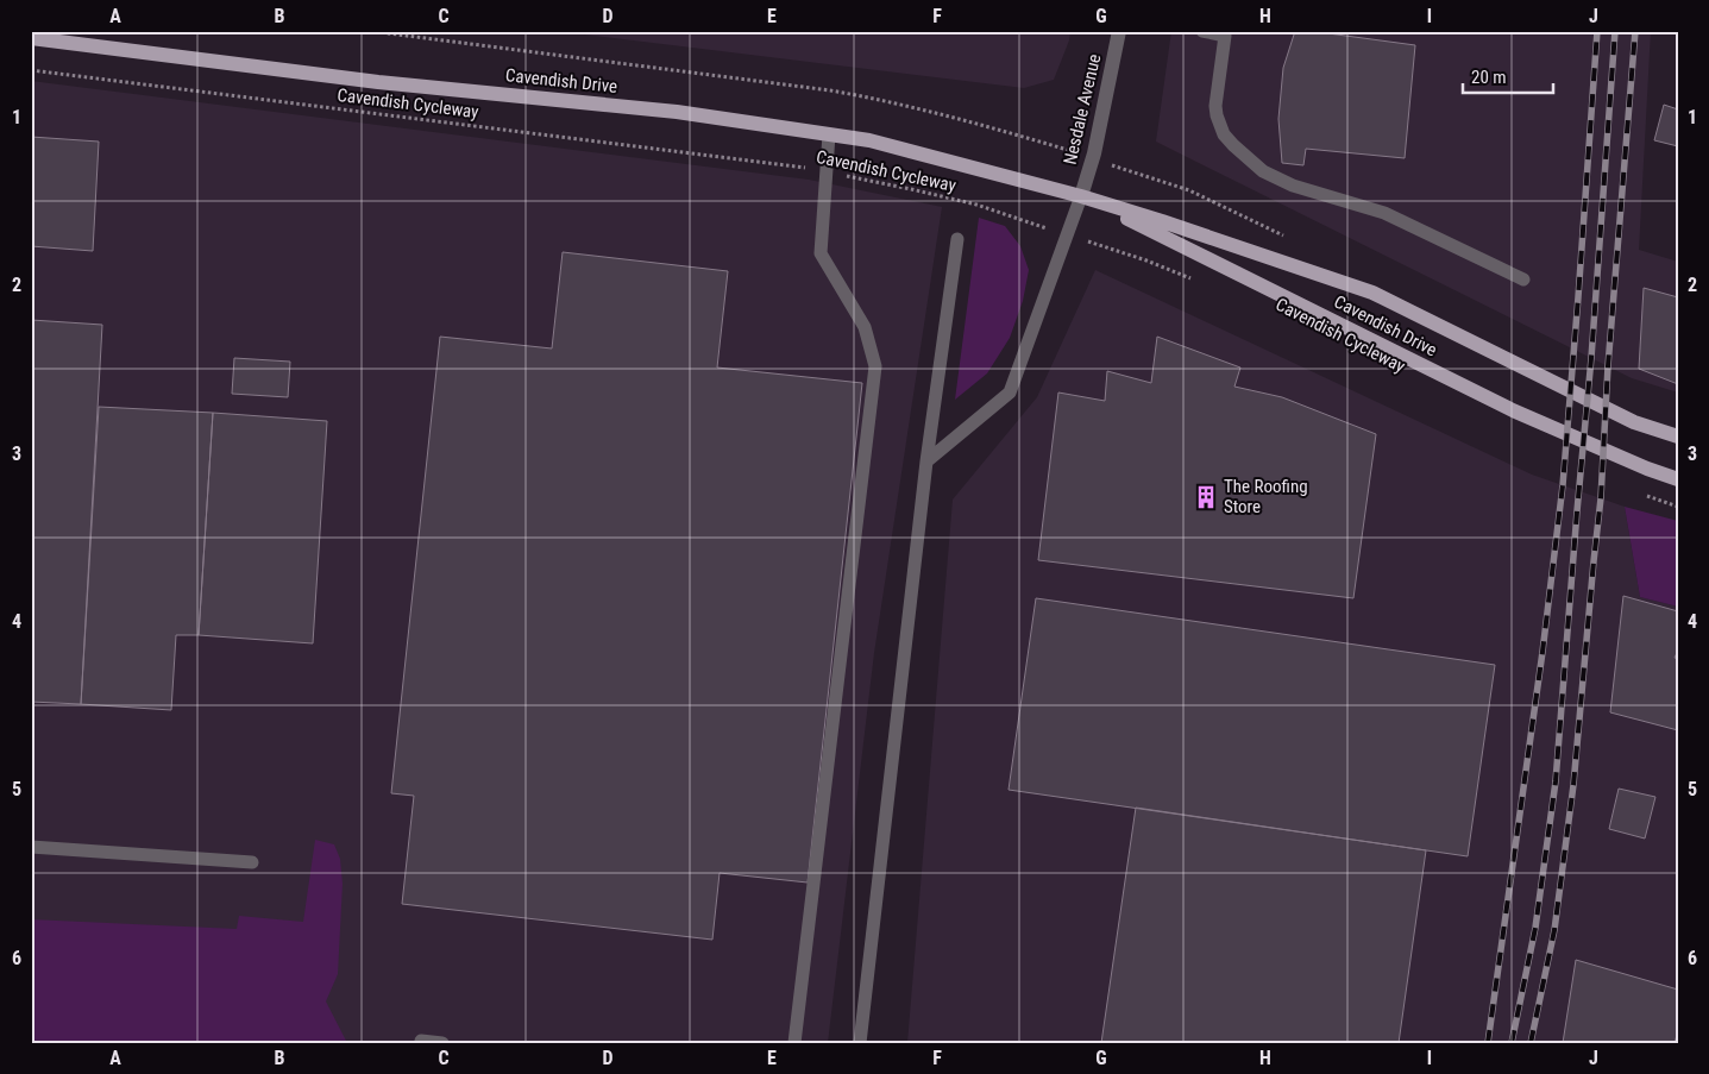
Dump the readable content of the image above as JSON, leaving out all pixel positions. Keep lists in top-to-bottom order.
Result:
{
  "streets": {
    "main road": ["Cavendish Drive"],
    "street": ["Nesdale Avenue"],
    "path": ["Cavendish Cycleway"]
  },
  "crossings": [
    ["Cavendish Drive", "Nesdale Avenue"]
  ],
  "places": {
    "building": ["The Roofing Store"]
  },
  "scale_bar": "20 m",
  "grid": {
    "columns": [
      "A",
      "B",
      "C",
      "D",
      "E",
      "F",
      "G",
      "H",
      "I",
      "J"
    ],
    "rows": [
      "1",
      "2",
      "3",
      "4",
      "5",
      "6"
    ]
  }
}
